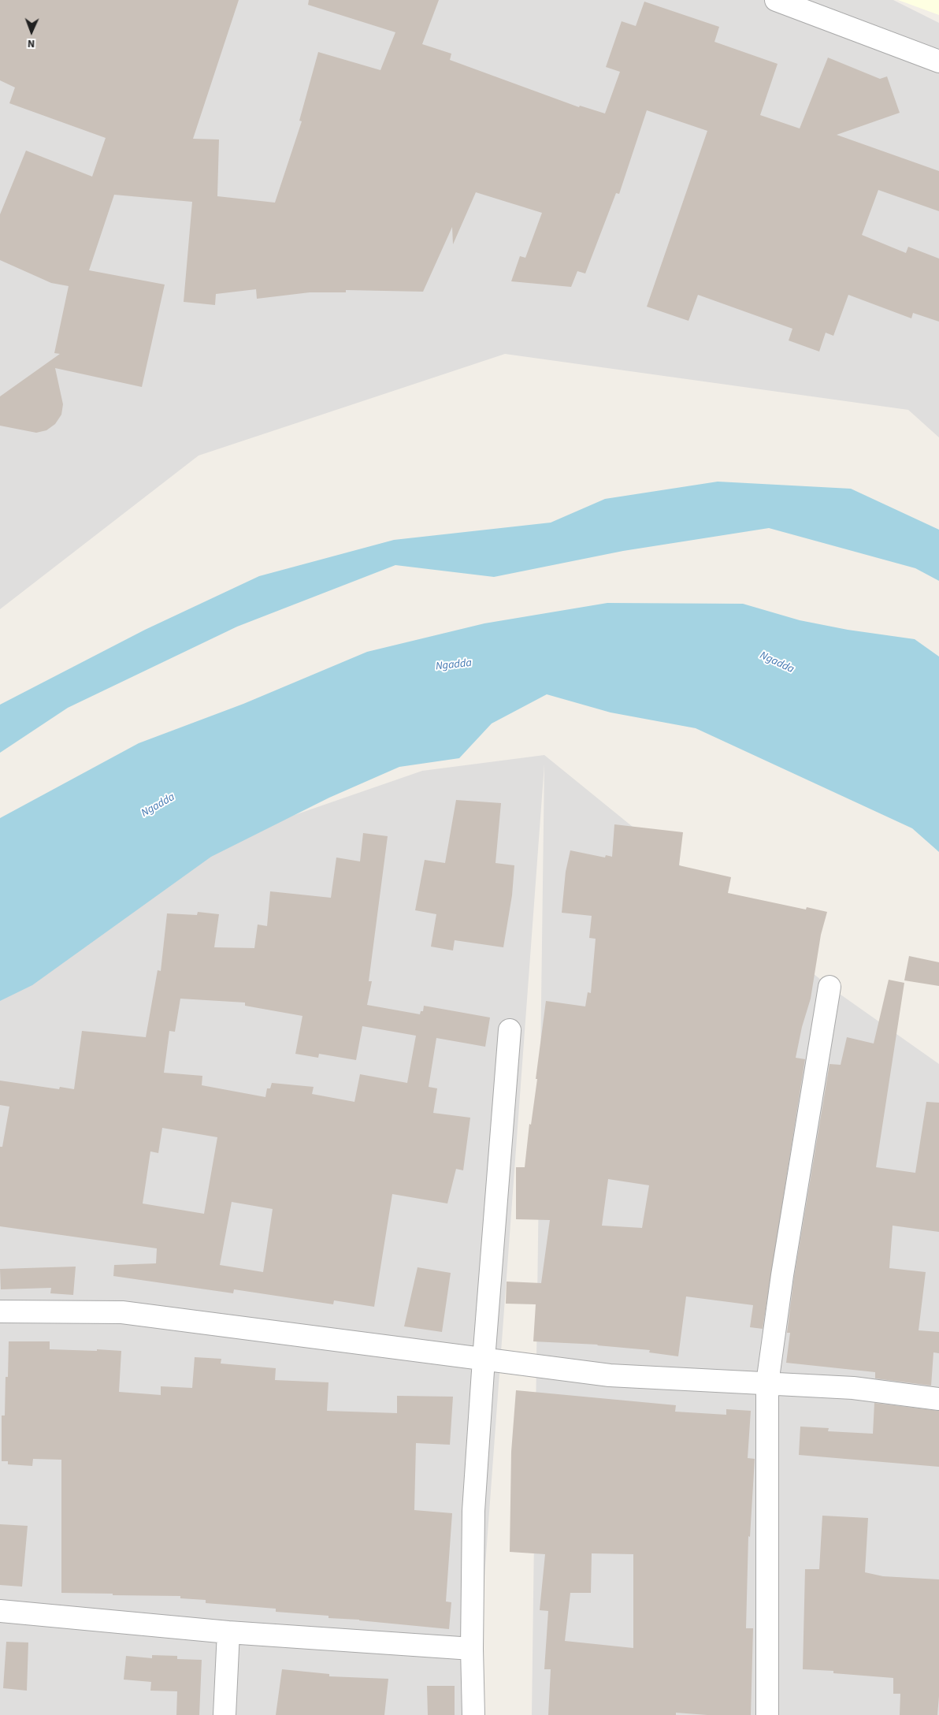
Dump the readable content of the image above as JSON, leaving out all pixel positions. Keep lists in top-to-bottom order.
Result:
{
  "water": ["Ngadda"],
  "north": "bottom"
}
